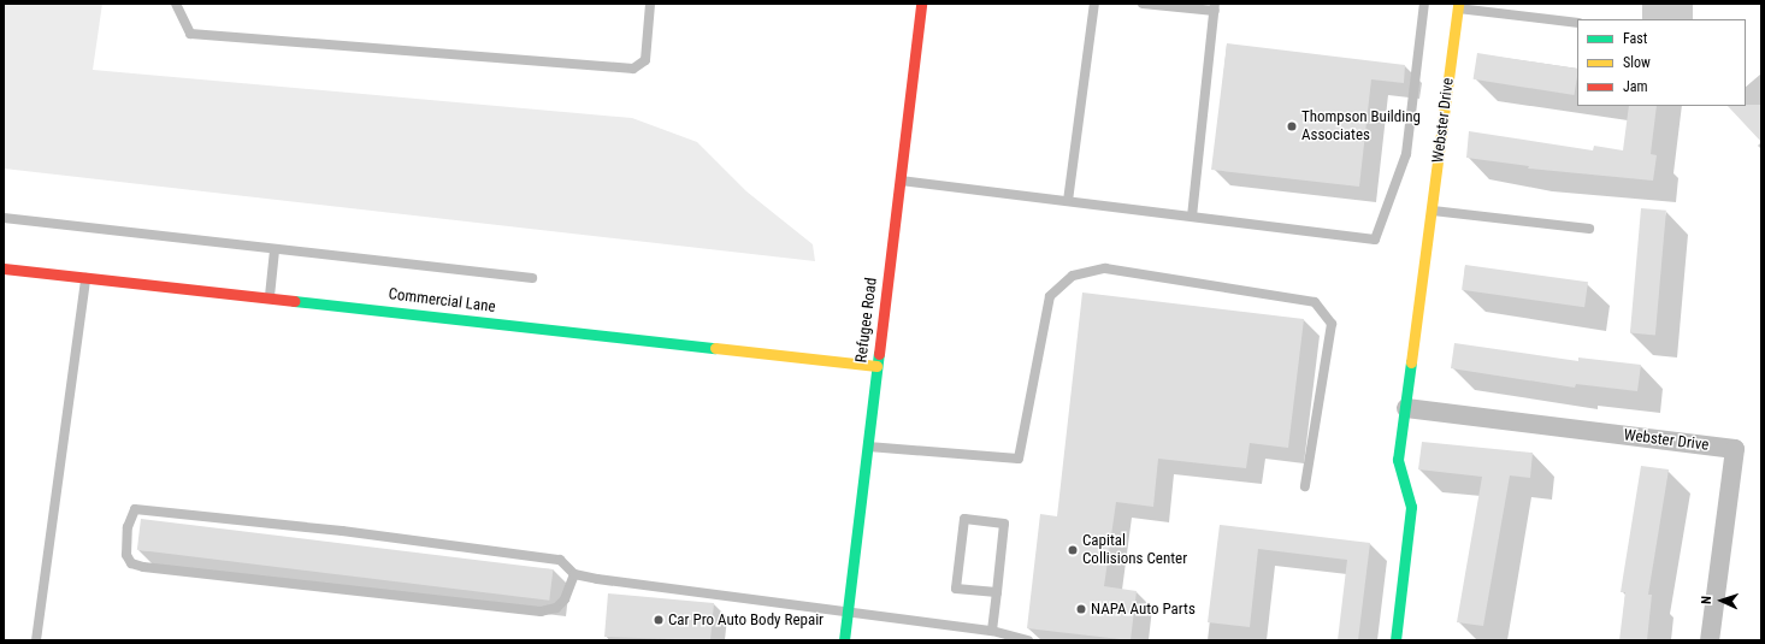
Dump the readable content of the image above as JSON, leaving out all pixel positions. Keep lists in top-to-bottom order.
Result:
{
  "streets": {
    "street": ["Webster Drive", "Commercial Lane", "Refugee Road"]
  },
  "crossings": [
    ["Commercial Lane", "Refugee Road"]
  ],
  "places": [
    "Thompson Building Associates",
    "Capital Collisions Center",
    "NAPA Auto Parts",
    "Car Pro Auto Body Repair"
  ],
  "legend": ["Fast", "Slow", "Jam"],
  "north": "left"
}
